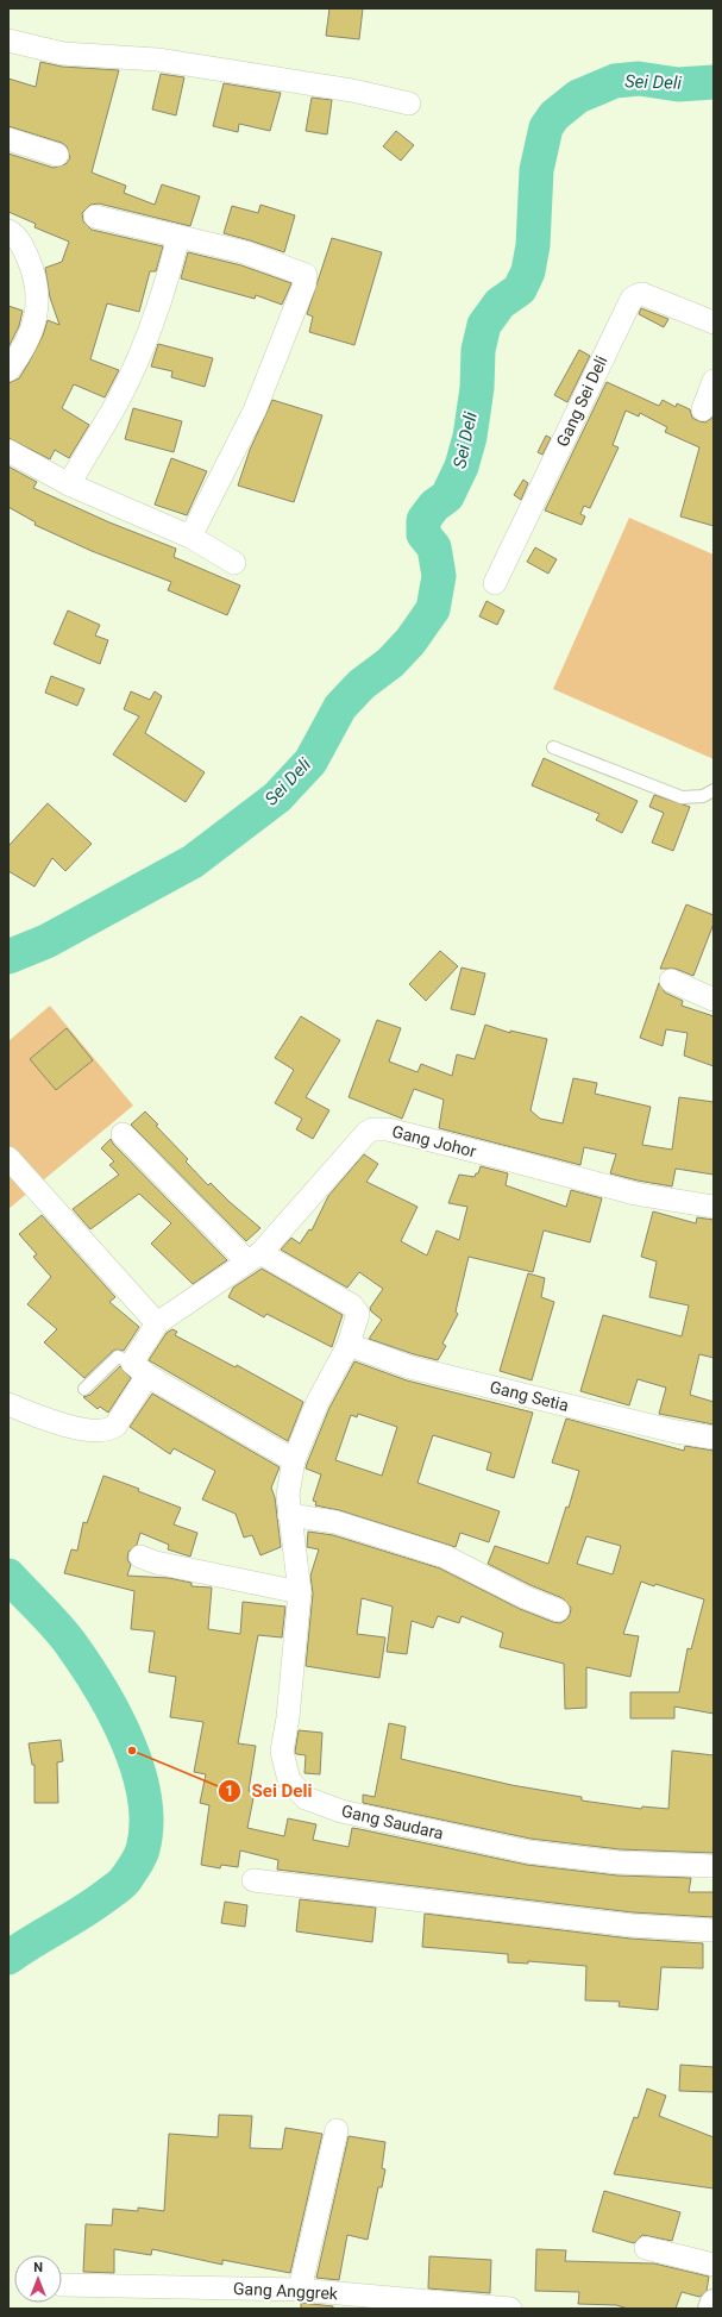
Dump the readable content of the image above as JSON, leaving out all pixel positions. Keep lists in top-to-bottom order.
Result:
{
  "streets": {
    "street": [
      "Gang Sei Deli",
      "Gang Johor",
      "Gang Setia",
      "Gang Saudara",
      "Gang Anggrek"
    ]
  },
  "crossings": [
    ["Gang Johor", "Gang Saudara"],
    ["Gang Setia", "Gang Saudara"]
  ],
  "water": ["Sei Deli"],
  "places": ["Sei Deli"],
  "north": "top"
}
